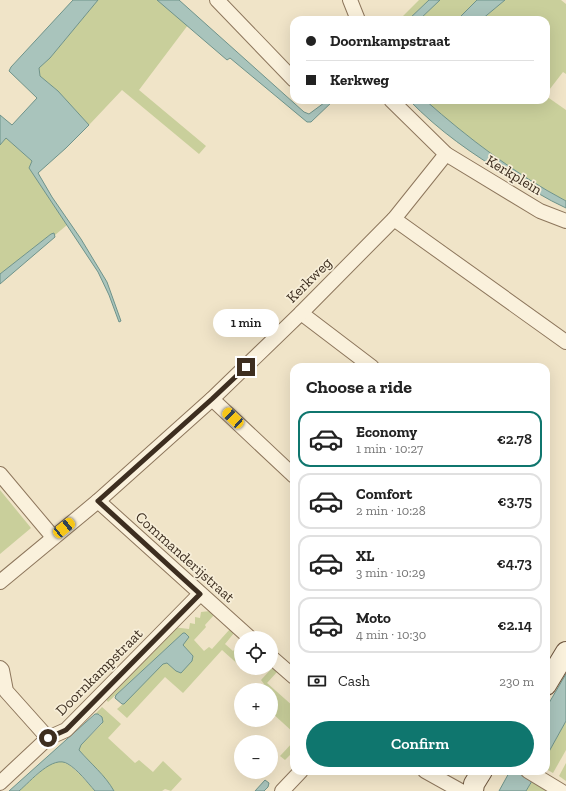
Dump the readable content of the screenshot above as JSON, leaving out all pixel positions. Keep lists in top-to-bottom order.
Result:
{
  "streets": {
    "street": [
      "Kerkplein",
      "Kerkweg",
      "Commanderijstraat",
      "Doornkampstraat"
    ]
  },
  "crossings": [
    ["Kerkplein", "Kerkweg"],
    ["Kerkweg", "Commanderijstraat"],
    ["Commanderijstraat", "Doornkampstraat"]
  ],
  "page": {
    "banner": ["Doornkampstraat", "Kerkweg"],
    "bubble": "1 min",
    "heading": "Choose a ride",
    "list": [
      {
        "name": "Economy",
        "note": "1 min · 10:27",
        "value": "€2.78"
      },
      {
        "name": "Comfort",
        "note": "2 min · 10:28",
        "value": "€3.75"
      },
      {
        "name": "XL",
        "note": "3 min · 10:29",
        "value": "€4.73"
      },
      {
        "name": "Moto",
        "note": "4 min · 10:30",
        "value": "€2.14"
      }
    ],
    "map_buttons": ["+", "−"],
    "pay": ["Cash", "230 m"],
    "buttons": "Confirm"
  }
}
